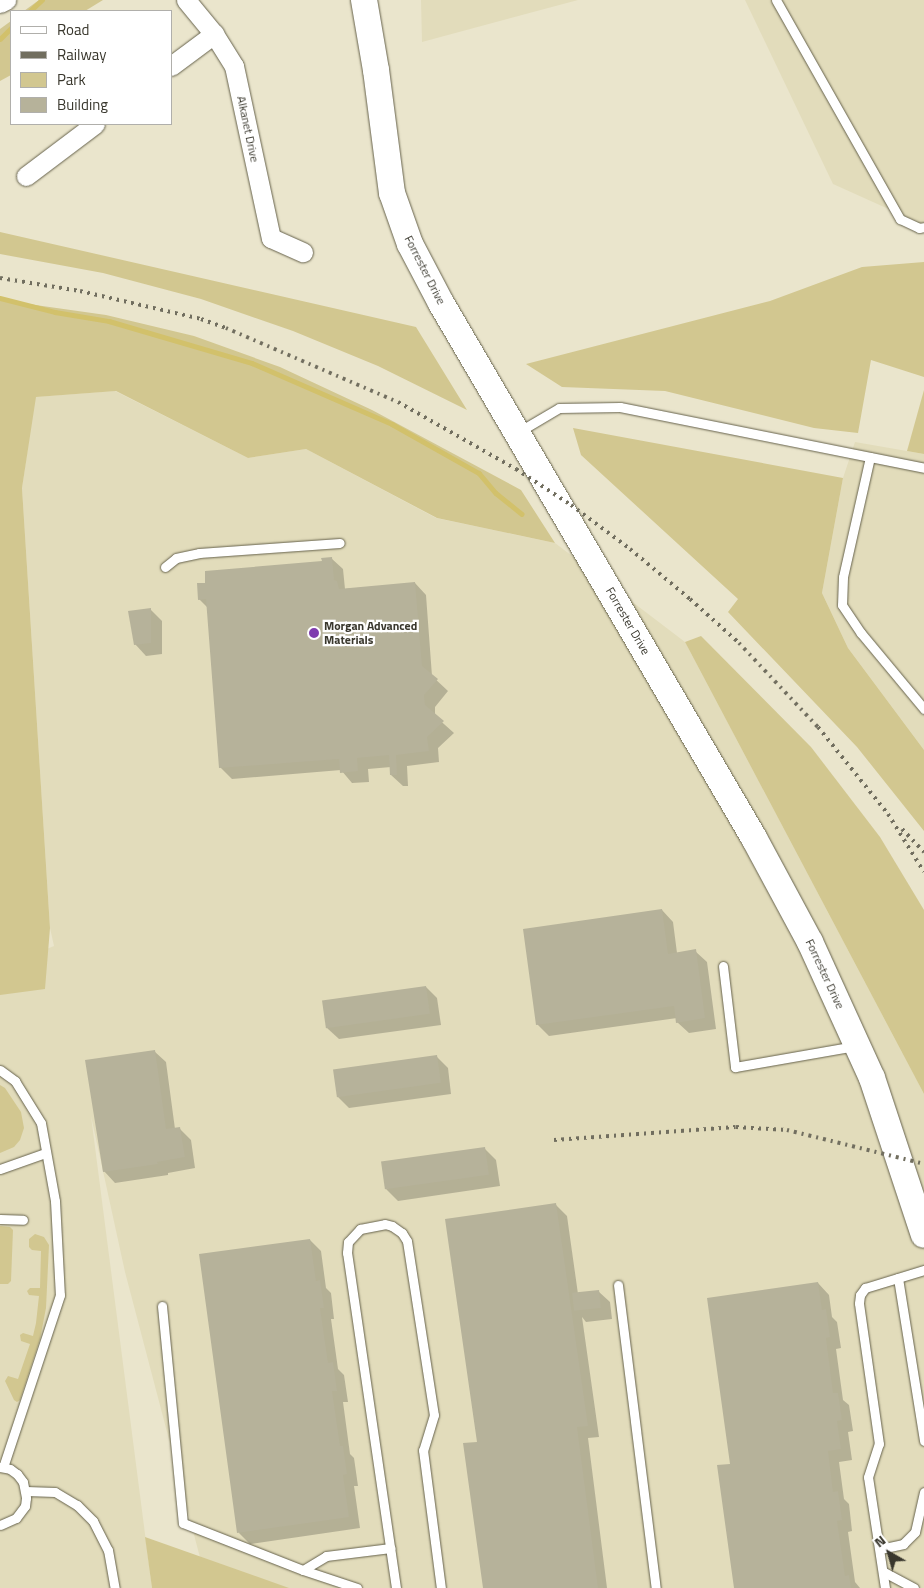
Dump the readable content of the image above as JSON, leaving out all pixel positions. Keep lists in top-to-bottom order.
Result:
{
  "streets": {
    "street": ["Alkanet Drive", "Forrester Drive"]
  },
  "places": ["Morgan Advanced Materials"],
  "legend": [
    "Road",
    "Railway",
    "Park",
    "Building"
  ],
  "north": "top left"
}
